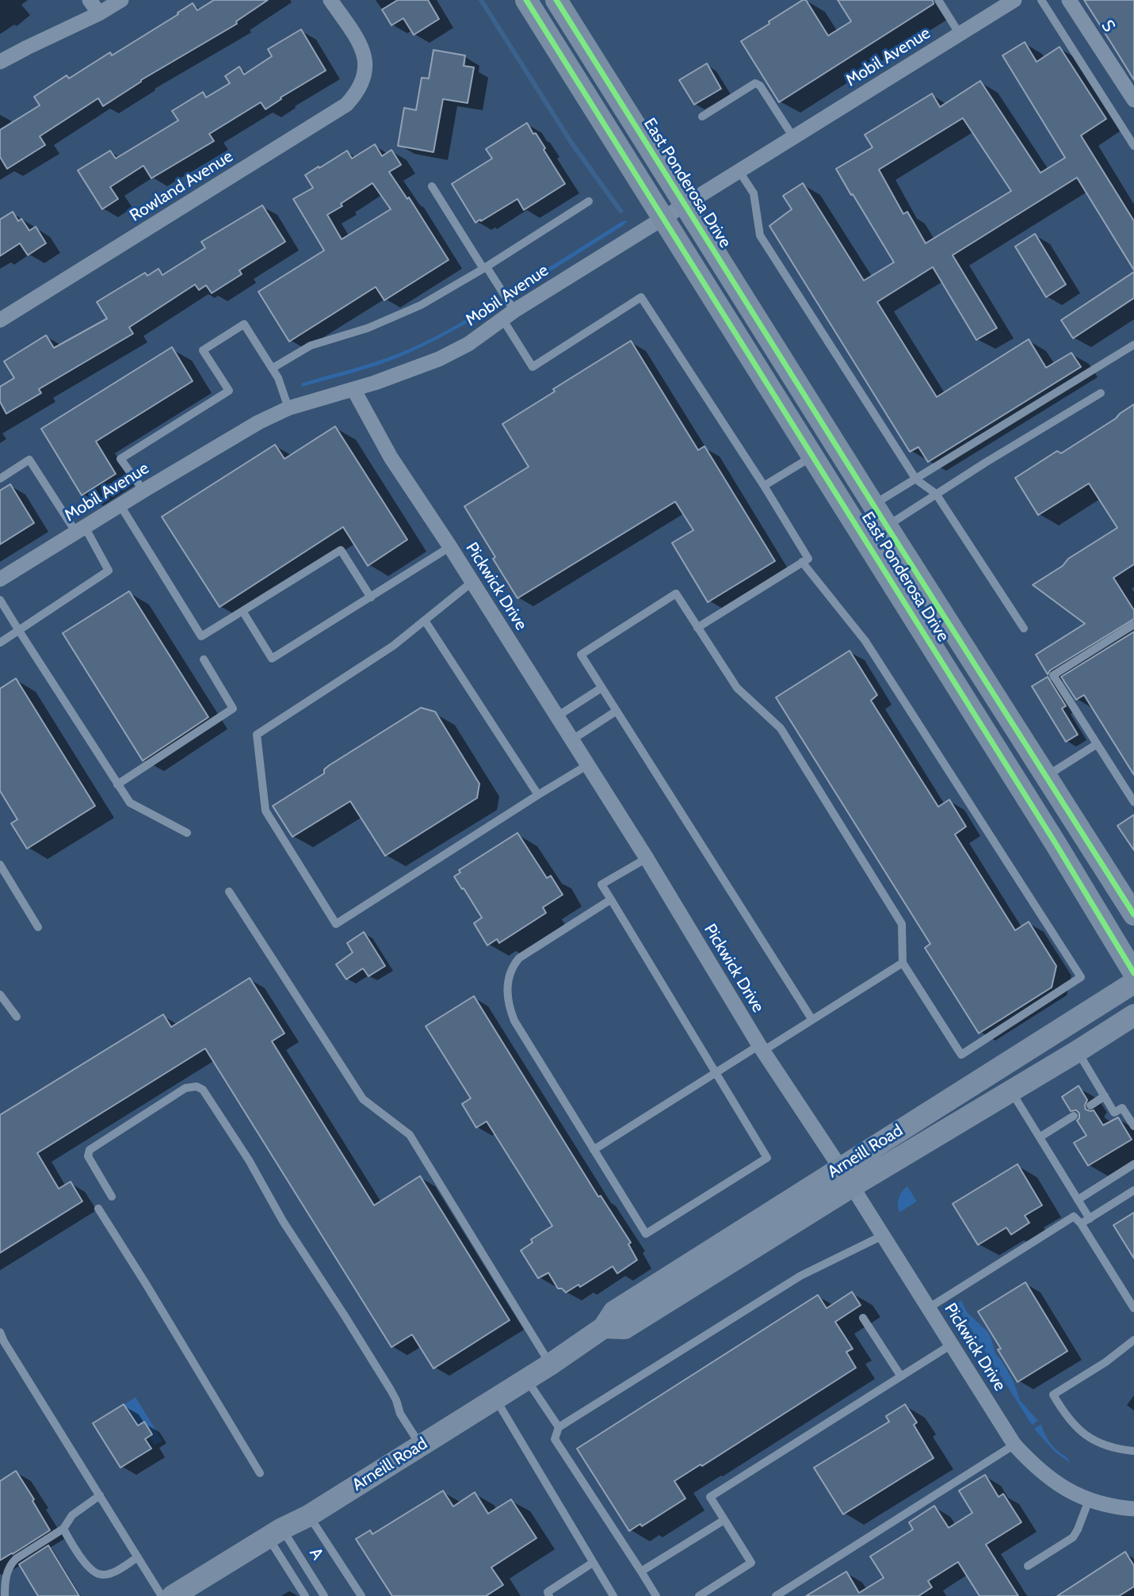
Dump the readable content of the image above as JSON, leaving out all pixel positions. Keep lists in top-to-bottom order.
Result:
{
  "streets": {
    "main road": ["East Ponderosa Drive", "Arneill Road"],
    "street": [
      "S",
      "Mobil Avenue",
      "Rowland Avenue",
      "Pickwick Drive"
    ],
    "lane": ["A"]
  },
  "crossings": [
    ["Mobil Avenue", "East Ponderosa Drive"],
    ["Mobil Avenue", "Pickwick Drive"],
    ["Pickwick Drive", "Arneill Road"],
    ["Arneill Road", "A"]
  ]
}
